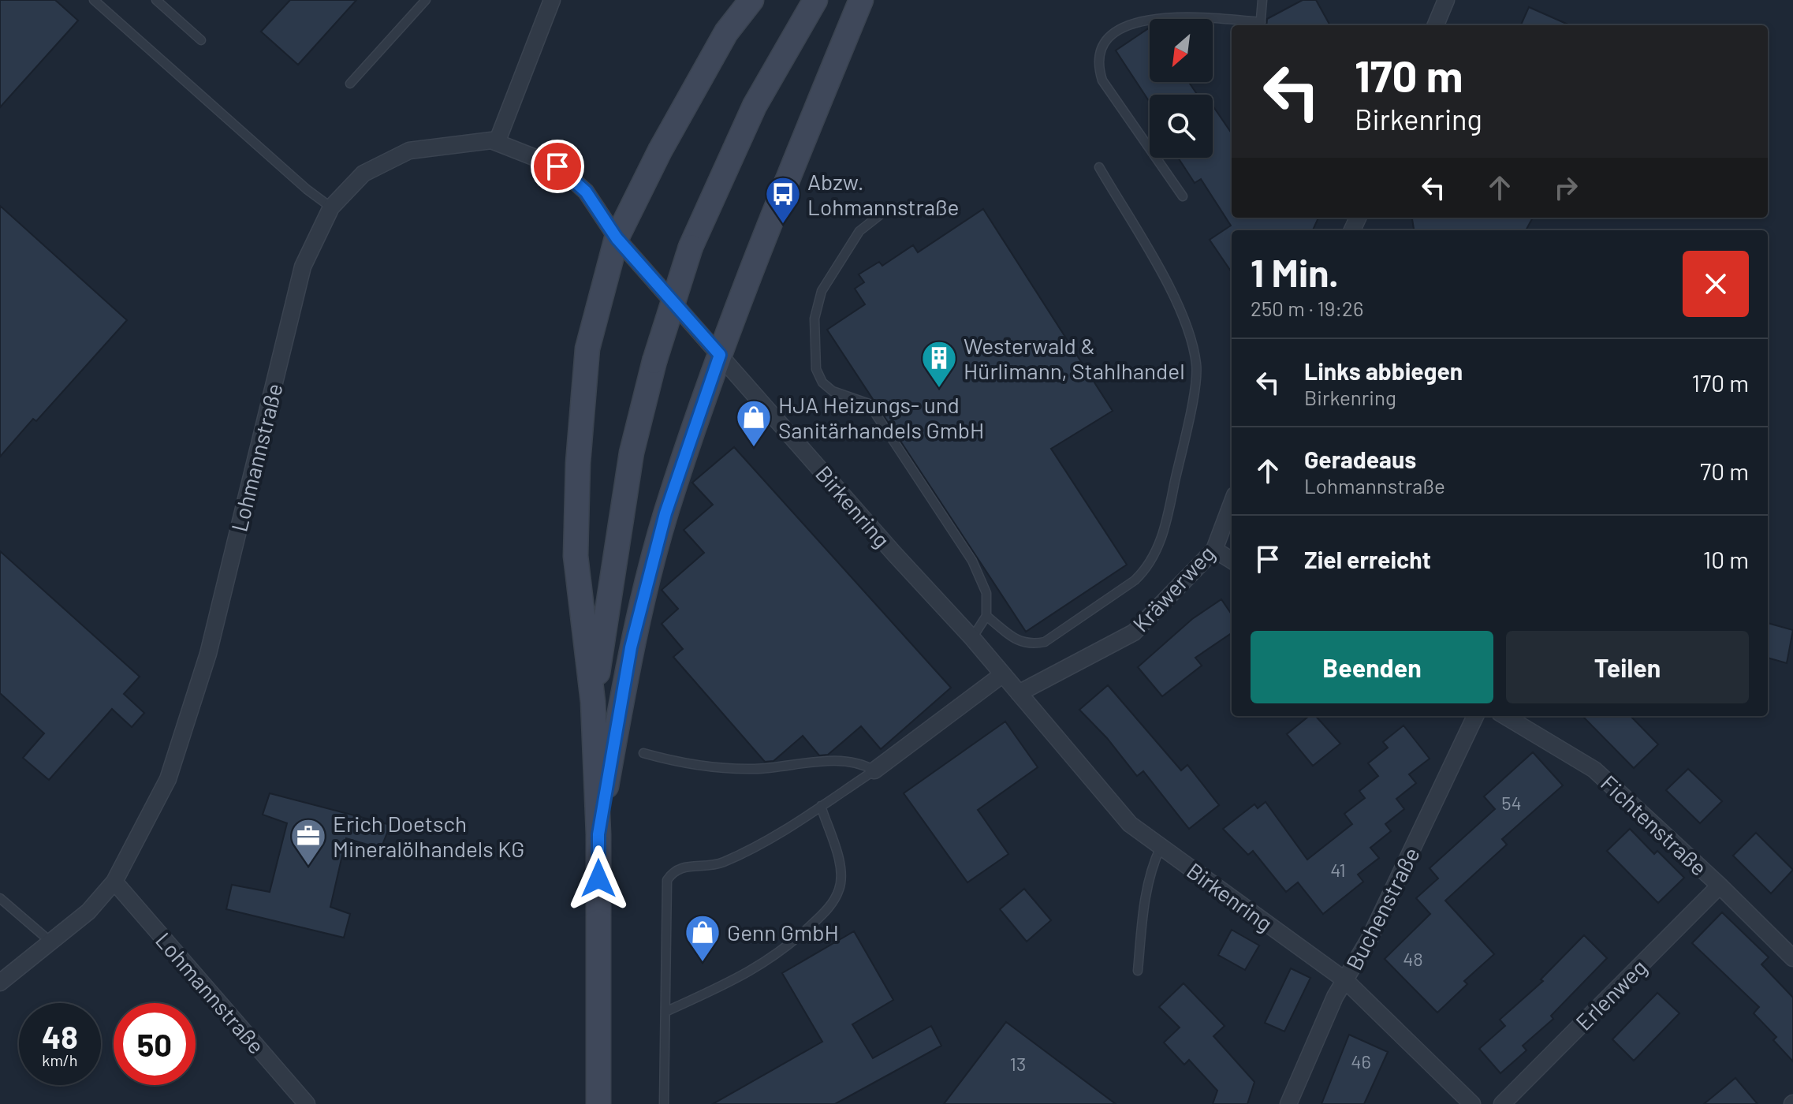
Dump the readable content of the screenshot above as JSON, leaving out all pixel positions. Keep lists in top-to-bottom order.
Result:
{
  "streets": {
    "street": [
      "Lohmannstraße",
      "Birkenring",
      "Kräwerweg",
      "Fichtenstraße",
      "Buchenstraße",
      "Erlenweg"
    ]
  },
  "crossings": [
    ["Lohmannstraße", "Birkenring"],
    ["Birkenring", "Kräwerweg"],
    ["Birkenring", "Buchenstraße"],
    ["Fichtenstraße", "Erlenweg"]
  ],
  "places": {
    "bus stop": ["Abzw. Lohmannstraße"],
    "building": ["Westerwald & Hürlimann, Stahlhandel"],
    "shop": ["HJA Heizungs- und Sanitärhandels GmbH", "Genn GmbH"],
    "office": ["Erich Doetsch Mineralölhandels KG"]
  },
  "house_numbers": [
    "54",
    "41",
    "48",
    "46",
    "13"
  ],
  "north": "bottom left",
  "page": {
    "turn": ["170 m", "Birkenring"],
    "heading": ["1 Min.", "250 m · 19:26"],
    "list": [
      {
        "name": "Links abbiegen",
        "note": "Birkenring",
        "value": "170 m"
      },
      {
        "name": "Geradeaus",
        "note": "Lohmannstraße",
        "value": "70 m"
      },
      {
        "name": "Ziel erreicht",
        "value": "10 m"
      }
    ],
    "buttons": ["Beenden", "Teilen"],
    "speed": "48 km/h",
    "limit": "50"
  }
}
